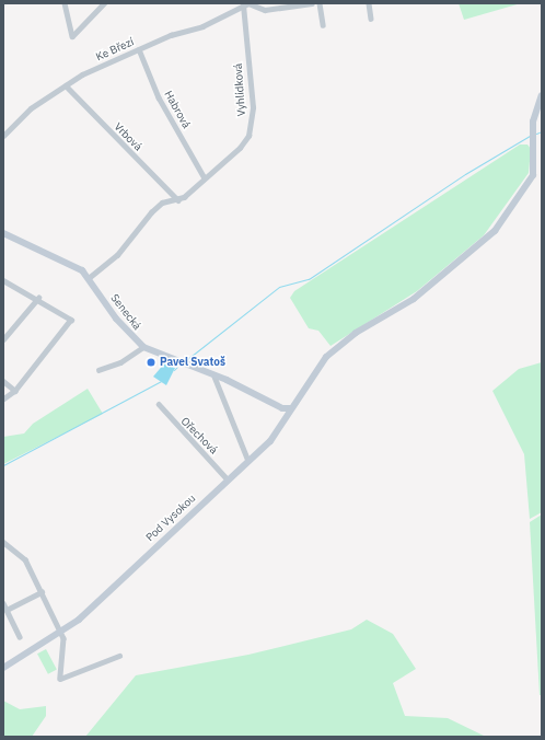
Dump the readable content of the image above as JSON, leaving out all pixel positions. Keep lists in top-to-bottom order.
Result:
{
  "streets": {
    "street": [
      "Ke Březí",
      "Vyhlídková",
      "Habrová",
      "Vrbová",
      "Senecká",
      "Ořechová",
      "Pod Vysokou"
    ]
  },
  "crossings": [
    ["Ke Březí", "Vyhlídková"],
    ["Ke Březí", "Habrová"],
    ["Ke Březí", "Vrbová"],
    ["Vyhlídková", "Habrová"],
    ["Vyhlídková", "Vrbová"],
    ["Vyhlídková", "Senecká"],
    ["Senecká", "Pod Vysokou"],
    ["Ořechová", "Pod Vysokou"]
  ],
  "places": ["Pavel Svatoš"]
}
